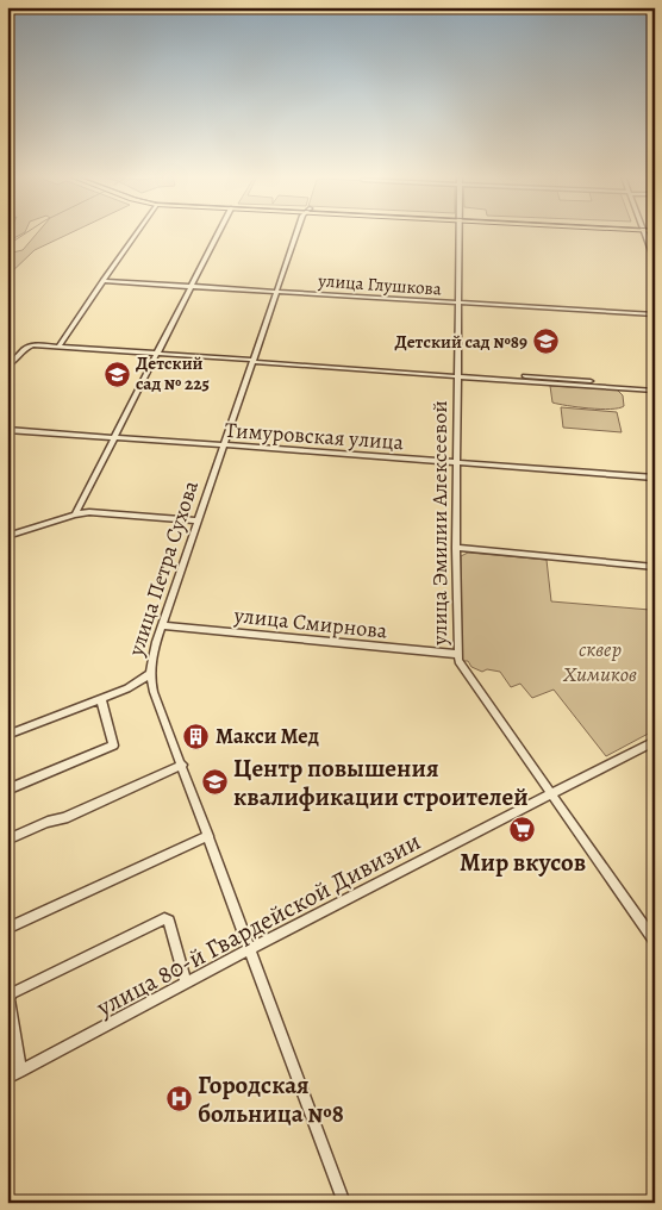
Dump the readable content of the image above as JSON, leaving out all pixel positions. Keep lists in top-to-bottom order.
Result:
{
  "streets": {
    "street": [
      "улица Глушкова",
      "Тимуровская улица",
      "улица Эмилии Алексеевой",
      "улица Петра Сухова",
      "улица Смирнова",
      "улица 80-й Гвардейской Дивизии"
    ]
  },
  "crossings": [
    ["улица Глушкова", "улица Эмилии Алексеевой"],
    ["улица Глушкова", "улица Петра Сухова"],
    ["Тимуровская улица", "улица Эмилии Алексеевой"],
    ["Тимуровская улица", "улица Петра Сухова"],
    ["улица Эмилии Алексеевой", "улица Смирнова"],
    ["улица Эмилии Алексеевой", "улица 80-й Гвардейской Дивизии"],
    ["улица Петра Сухова", "улица Смирнова"],
    ["улица Петра Сухова", "улица 80-й Гвардейской Дивизии"]
  ],
  "parks": ["сквер Химиков"],
  "places": {
    "school or university": ["Детский сад №89", "Детский сад № 225", "Центр повышения квалификации строителей"],
    "building": ["Макси Мед"],
    "supermarket": ["Мир вкусов"],
    "hospital": ["Городская больница №8"]
  }
}
